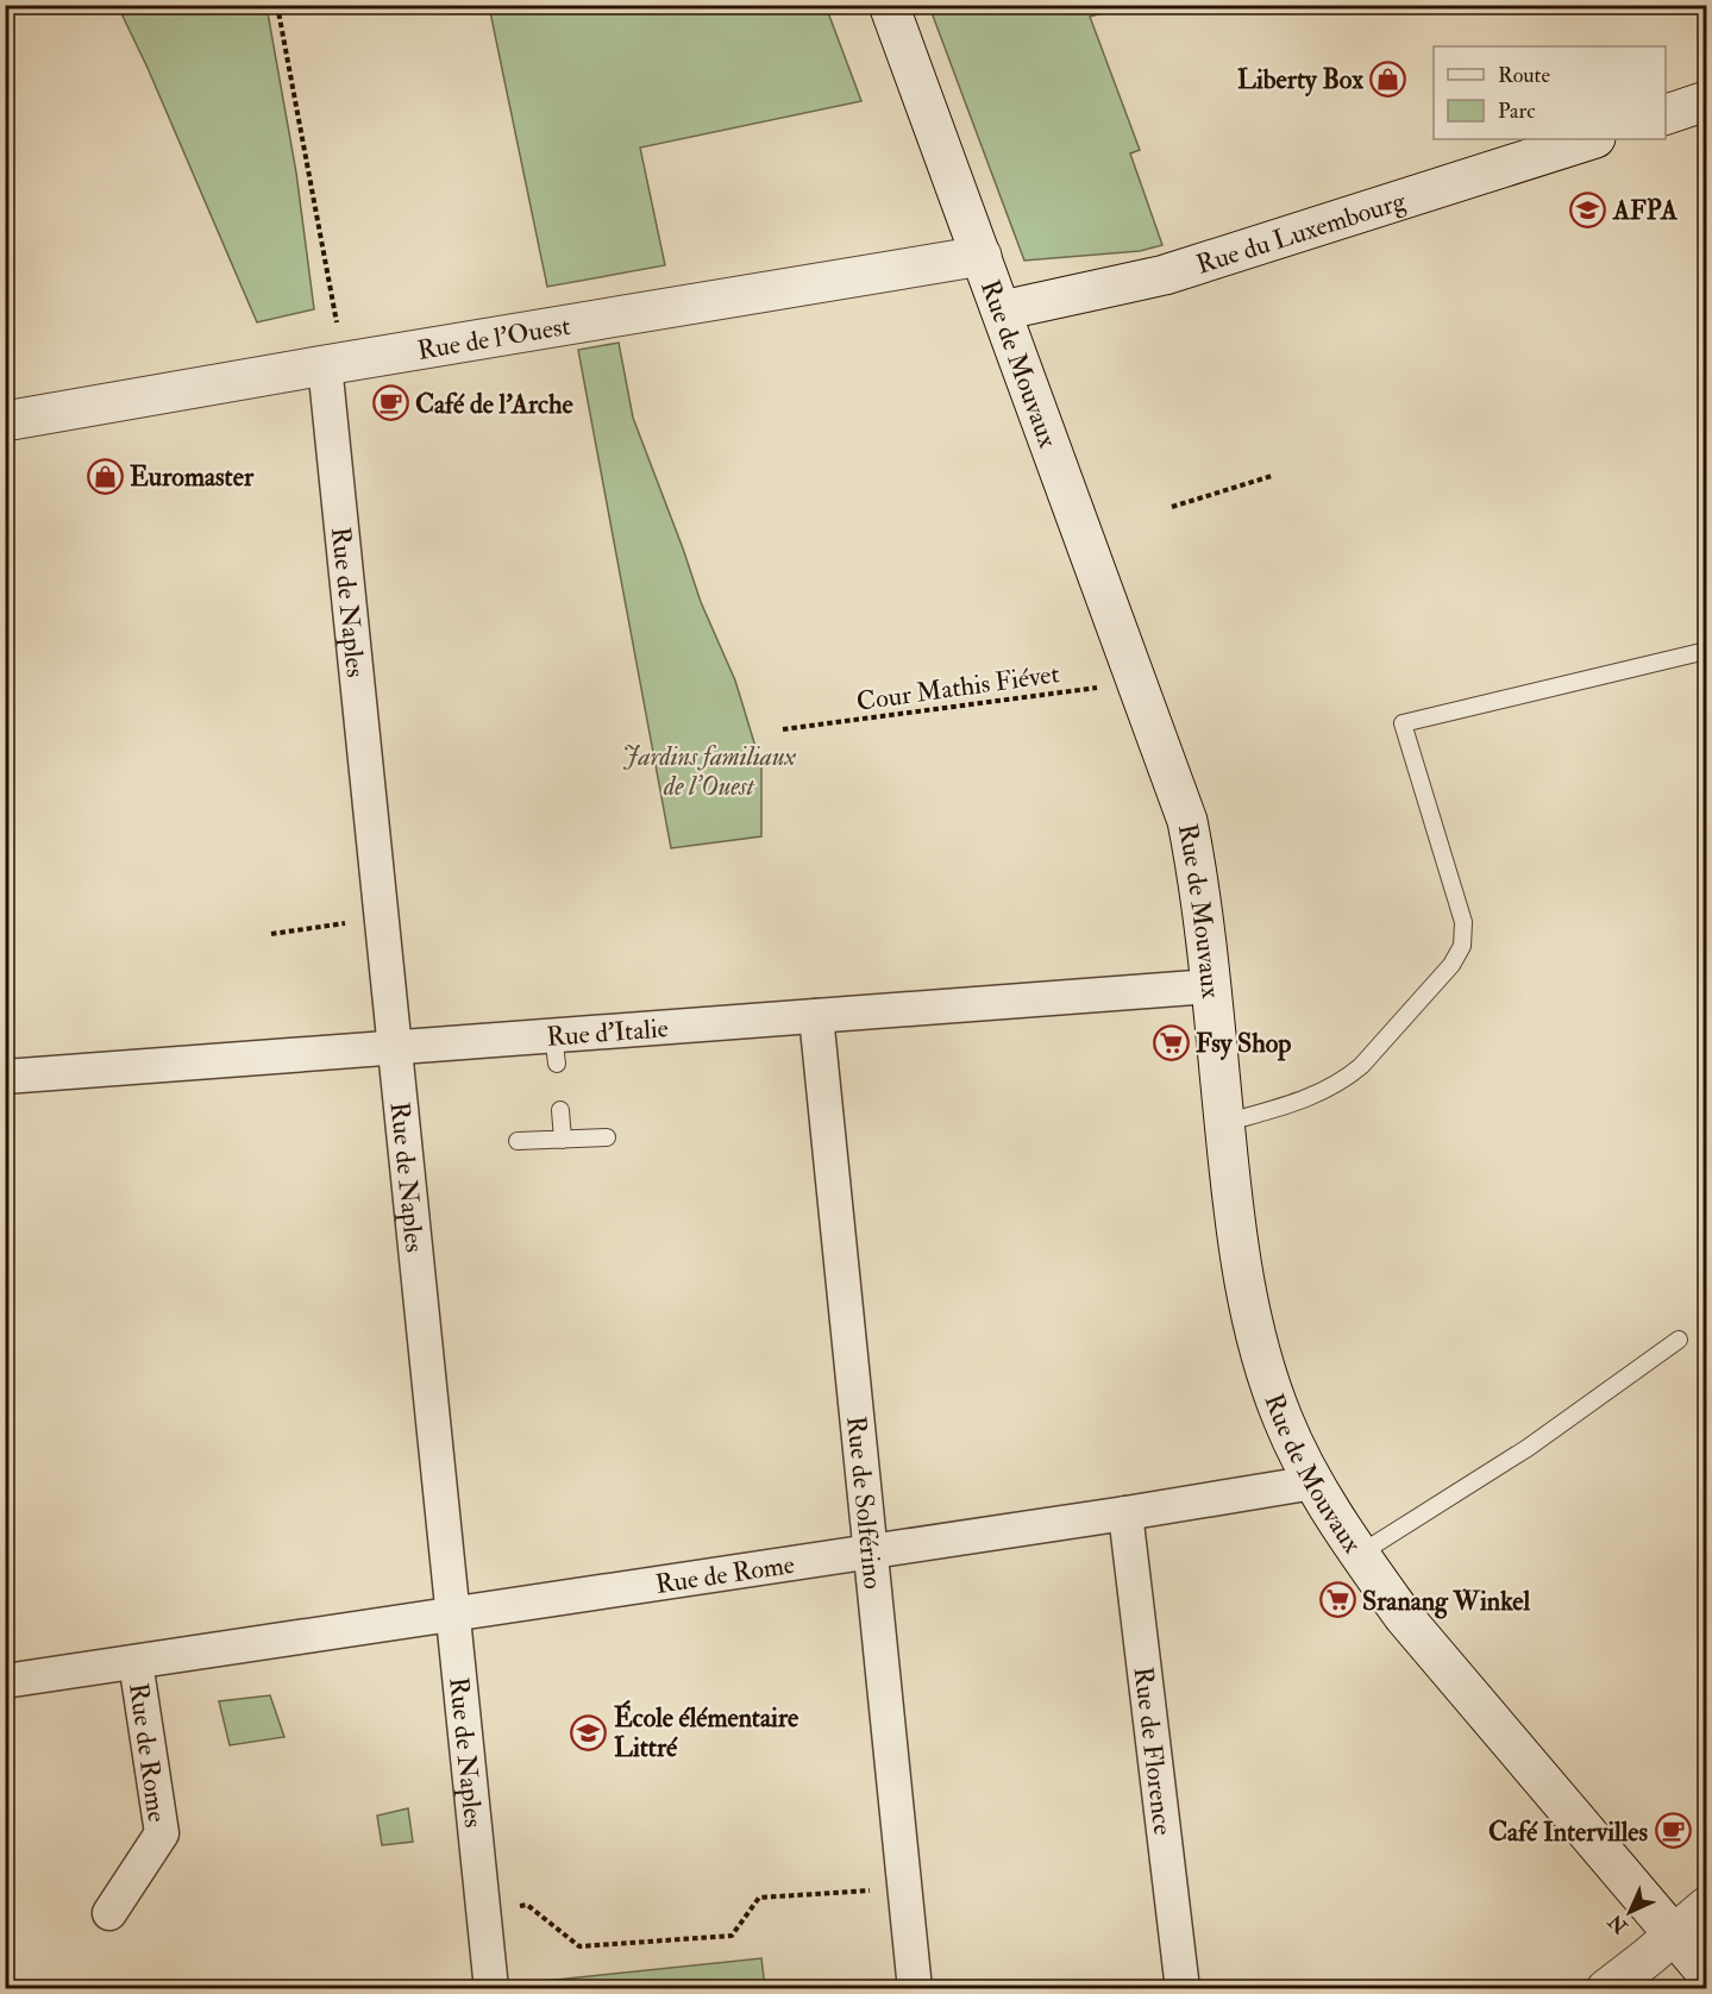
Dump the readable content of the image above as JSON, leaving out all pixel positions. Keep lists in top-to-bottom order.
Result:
{
  "streets": {
    "main road": ["Rue du Luxembourg", "Rue de l'Ouest", "Rue de Mouvaux"],
    "street": [
      "Rue de Naples",
      "Rue d'Italie",
      "Rue de Solférino",
      "Rue de Rome",
      "Rue de Florence"
    ],
    "path": ["Cour Mathis Fiévet"]
  },
  "crossings": [
    ["Rue du Luxembourg", "Rue de Mouvaux"],
    ["Rue de l'Ouest", "Rue de Mouvaux"],
    ["Rue de l'Ouest", "Rue de Naples"],
    ["Rue de Mouvaux", "Cour Mathis Fiévet"],
    ["Rue de Mouvaux", "Rue d'Italie"],
    ["Rue de Mouvaux", "Rue de Rome"],
    ["Rue de Naples", "Rue d'Italie"],
    ["Rue de Naples", "Rue de Rome"],
    ["Rue d'Italie", "Rue de Solférino"],
    ["Rue de Solférino", "Rue de Rome"],
    ["Rue de Rome", "Rue de Florence"]
  ],
  "parks": ["Jardins familiaux de l'Ouest"],
  "places": {
    "shop": ["Liberty Box", "Euromaster"],
    "school or university": ["AFPA", "École élémentaire Littré"],
    "cafe": ["Café de l'Arche", "Café Intervilles"],
    "supermarket": ["Fsy Shop", "Sranang Winkel"]
  },
  "legend": ["Route", "Parc"],
  "north": "bottom left"
}
